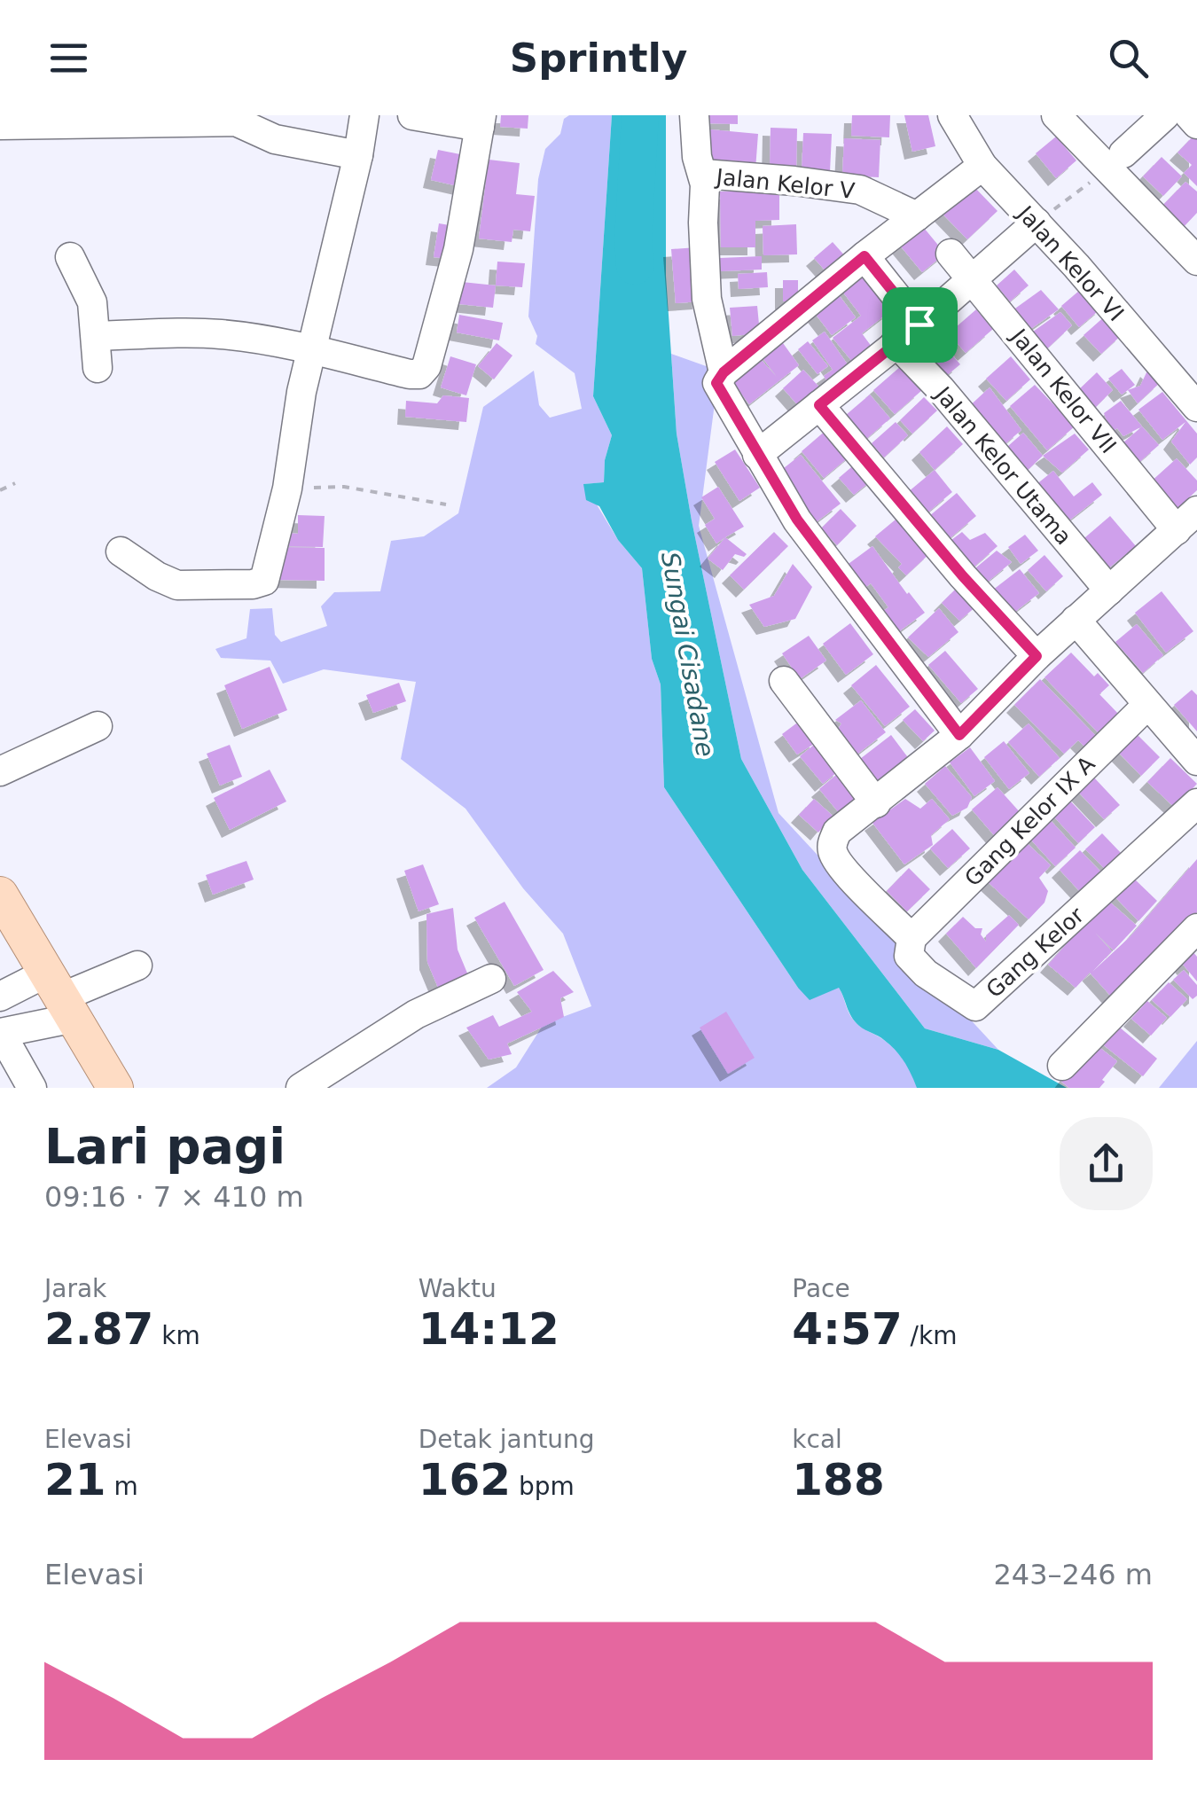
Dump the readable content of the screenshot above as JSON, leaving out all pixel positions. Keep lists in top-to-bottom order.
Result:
{
  "streets": {
    "street": [
      "Jalan Kelor V",
      "Jalan Kelor VI",
      "Jalan Kelor VII",
      "Jalan Kelor Utama",
      "Gang Kelor IX A",
      "Gang Kelor"
    ]
  },
  "crossings": [
    ["Jalan Kelor VII", "Gang Kelor"],
    ["Jalan Kelor Utama", "Gang Kelor"],
    ["Gang Kelor IX A", "Gang Kelor"]
  ],
  "water": ["Sungai Cisadane"],
  "page": {
    "header": "Sprintly",
    "heading": ["Lari pagi", "09:16 · 7 × 410 m"],
    "stats": [
      ["Jarak", "2.87 km"],
      ["Waktu", "14:12"],
      ["Pace", "4:57 /km"],
      ["Elevasi", "21 m"],
      ["Detak jantung", "162 bpm"],
      ["kcal", "188"]
    ],
    "chart": ["Elevasi", "243–246 m"]
  }
}
